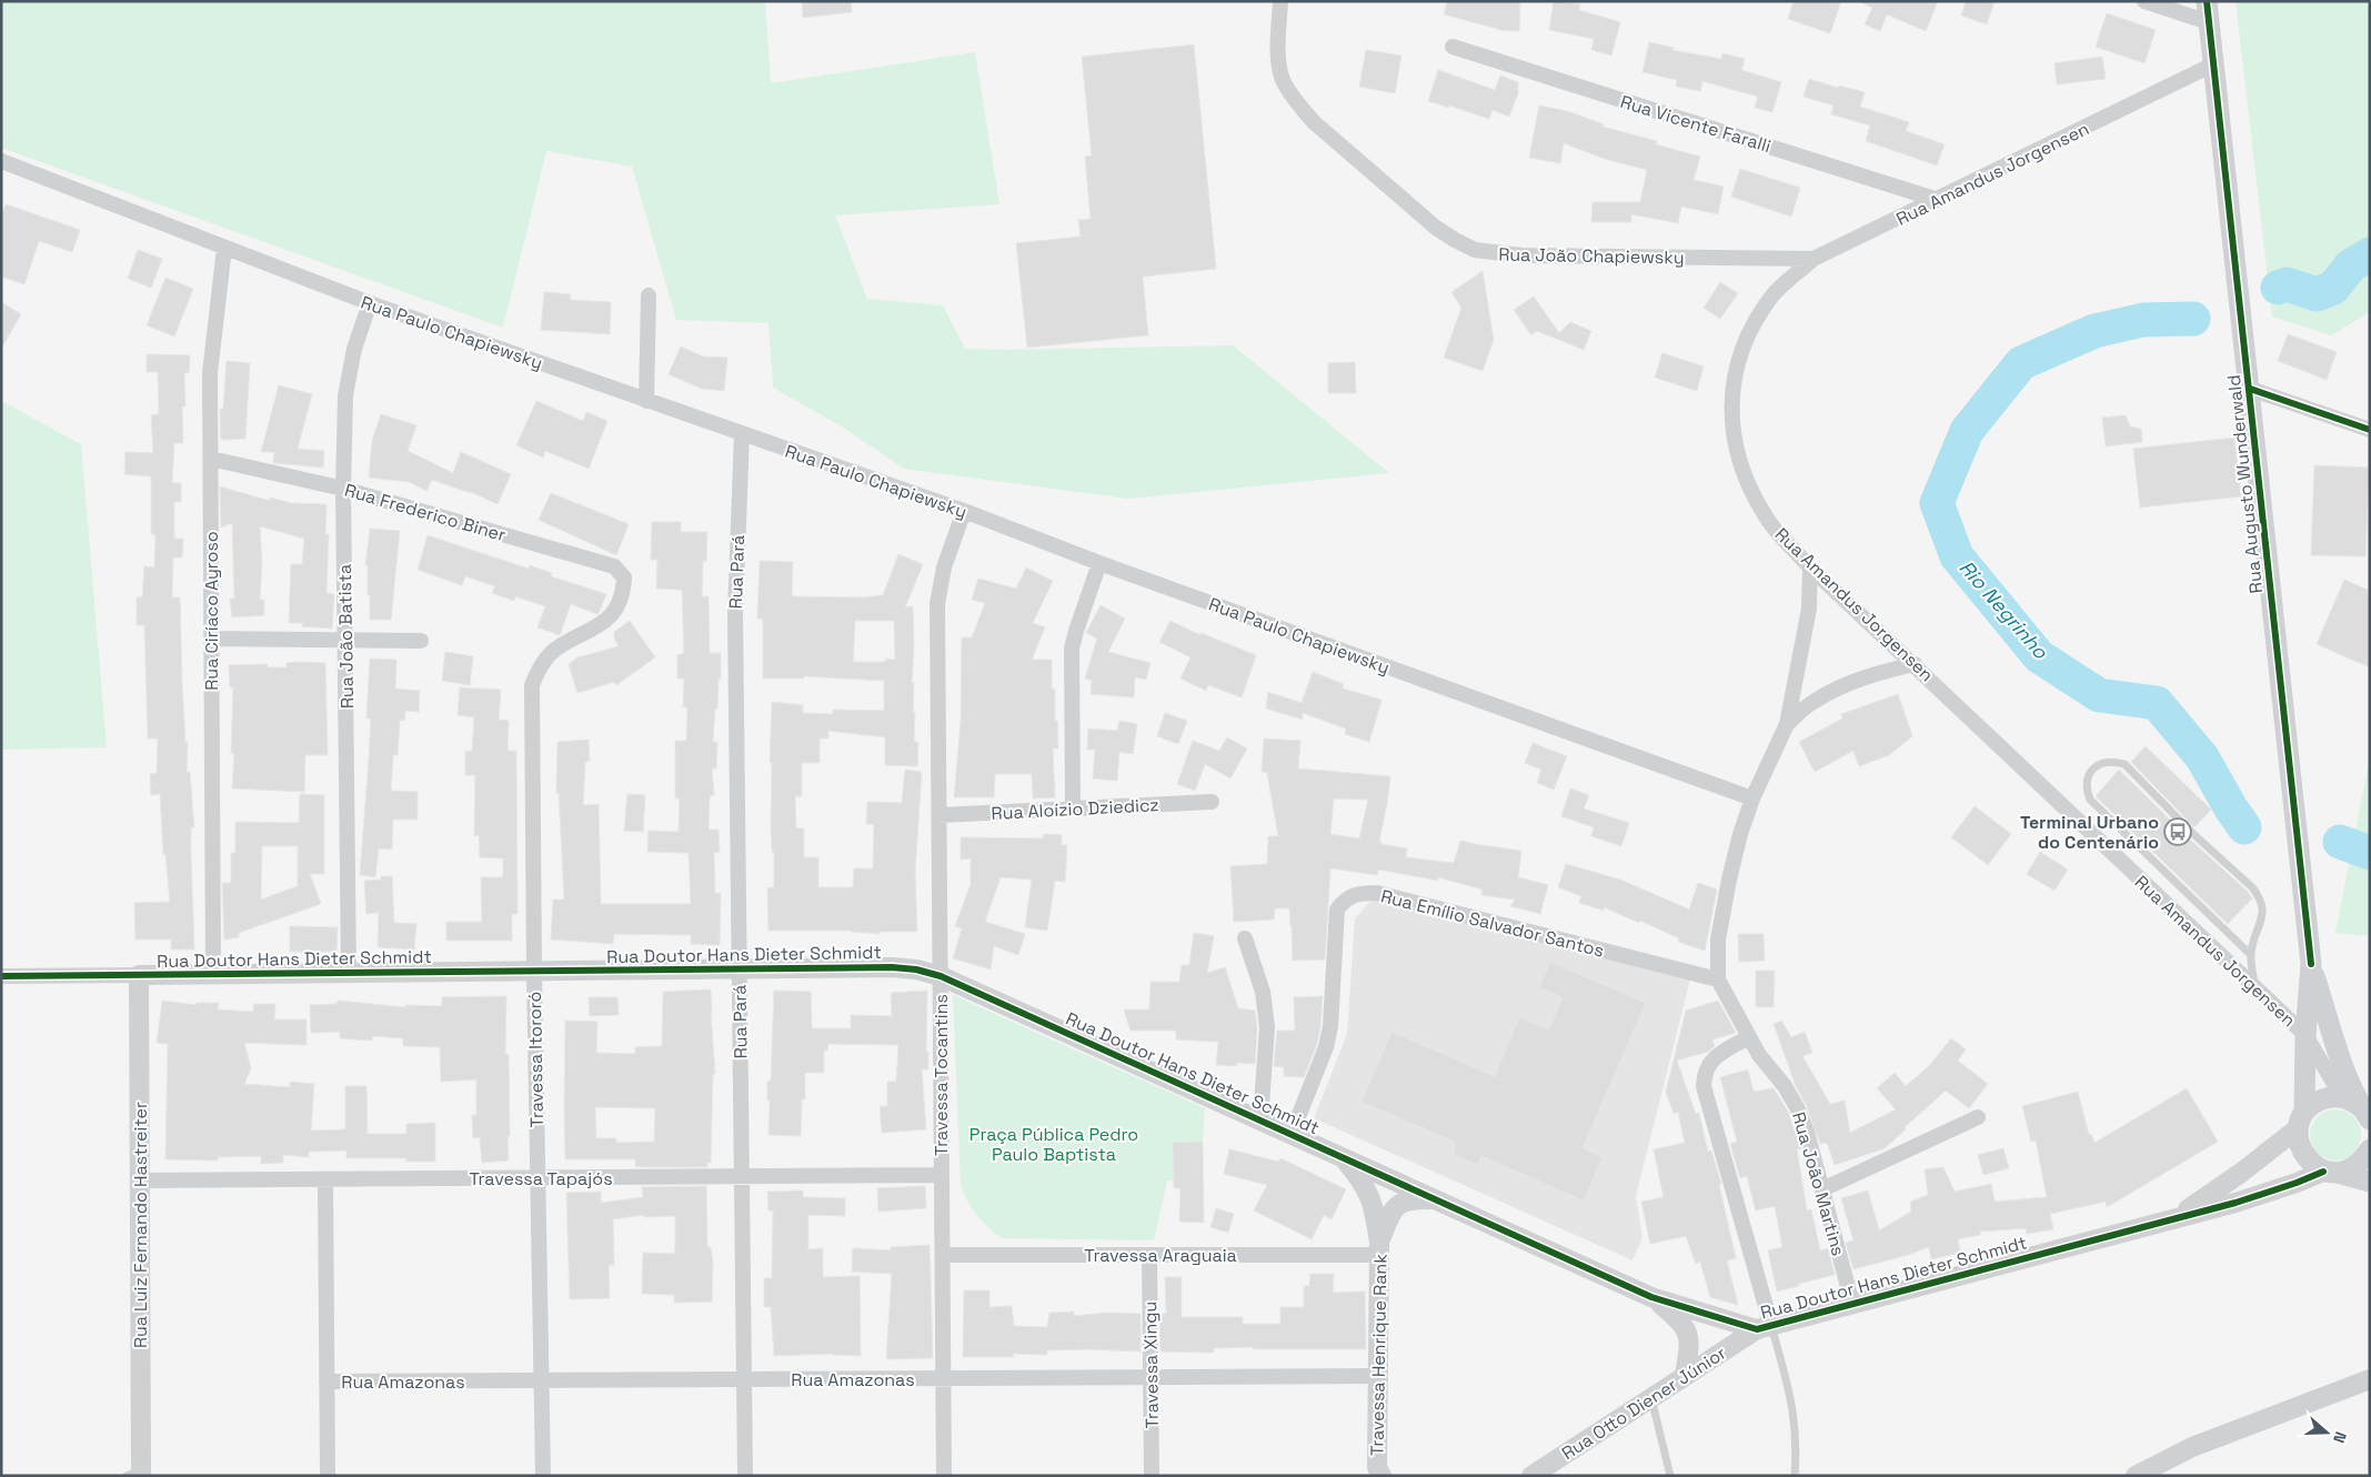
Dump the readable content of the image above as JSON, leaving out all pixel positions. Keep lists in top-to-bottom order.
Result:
{
  "streets": {
    "main road": ["Rua Augusto Wunderwald"],
    "street": [
      "Rua Vicente Faralli",
      "Rua Amandus Jorgensen",
      "Rua João Chapiewsky",
      "Rua Paulo Chapiewsky",
      "Rua Frederico Biner",
      "Rua Pará",
      "Rua Ciríaco Ayroso",
      "Rua João Batista",
      "Rua Aloízio Dziedicz",
      "Rua Emílio Salvador Santos",
      "Rua Doutor Hans Dieter Schmidt",
      "Travessa Itororó",
      "Travessa Tocantins",
      "Travessa Tapajós",
      "Rua João Martins",
      "Rua Luiz Fernando Hastreiter",
      "Travessa Araguaia",
      "Travessa Henrique Rank",
      "Travessa Xingu",
      "Rua Amazonas",
      "Rua Otto Diener Júnior"
    ]
  },
  "crossings": [
    ["Rua Vicente Faralli", "Rua Amandus Jorgensen"],
    ["Rua Amandus Jorgensen", "Rua João Chapiewsky"],
    ["Rua Amandus Jorgensen", "Rua Augusto Wunderwald"],
    ["Rua Amandus Jorgensen", "Rua João Martins"],
    ["Rua Paulo Chapiewsky", "Rua Pará"],
    ["Rua Paulo Chapiewsky", "Rua Ciríaco Ayroso"],
    ["Rua Paulo Chapiewsky", "Rua João Batista"],
    ["Rua Paulo Chapiewsky", "Travessa Tocantins"],
    ["Rua Paulo Chapiewsky", "Rua João Martins"],
    ["Rua Augusto Wunderwald", "Rua Doutor Hans Dieter Schmidt"],
    ["Rua Frederico Biner", "Rua Ciríaco Ayroso"],
    ["Rua Frederico Biner", "Rua João Batista"],
    ["Rua Frederico Biner", "Travessa Itororó"],
    ["Rua Pará", "Rua Doutor Hans Dieter Schmidt"],
    ["Rua Pará", "Travessa Tapajós"],
    ["Rua Pará", "Rua Amazonas"],
    ["Rua Ciríaco Ayroso", "Rua Doutor Hans Dieter Schmidt"],
    ["Rua João Batista", "Rua Doutor Hans Dieter Schmidt"],
    ["Rua Aloízio Dziedicz", "Travessa Tocantins"],
    ["Rua Emílio Salvador Santos", "Rua Doutor Hans Dieter Schmidt"],
    ["Rua Emílio Salvador Santos", "Rua João Martins"],
    ["Rua Doutor Hans Dieter Schmidt", "Travessa Itororó"],
    ["Rua Doutor Hans Dieter Schmidt", "Travessa Tocantins"],
    ["Rua Doutor Hans Dieter Schmidt", "Rua João Martins"],
    ["Rua Doutor Hans Dieter Schmidt", "Rua Luiz Fernando Hastreiter"],
    ["Rua Doutor Hans Dieter Schmidt", "Travessa Henrique Rank"],
    ["Rua Doutor Hans Dieter Schmidt", "Rua Otto Diener Júnior"],
    ["Travessa Itororó", "Travessa Tapajós"],
    ["Travessa Itororó", "Rua Amazonas"],
    ["Travessa Tocantins", "Travessa Tapajós"],
    ["Travessa Tocantins", "Travessa Araguaia"],
    ["Travessa Tocantins", "Rua Amazonas"],
    ["Travessa Tapajós", "Rua Luiz Fernando Hastreiter"],
    ["Travessa Araguaia", "Travessa Henrique Rank"],
    ["Travessa Araguaia", "Travessa Xingu"],
    ["Travessa Henrique Rank", "Rua Amazonas"],
    ["Travessa Xingu", "Rua Amazonas"]
  ],
  "water": ["Rio Negrinho"],
  "parks": ["Praça Pública Pedro Paulo Baptista"],
  "places": {
    "bus stop": ["Terminal Urbano do Centenário"]
  },
  "north": "right"
}
